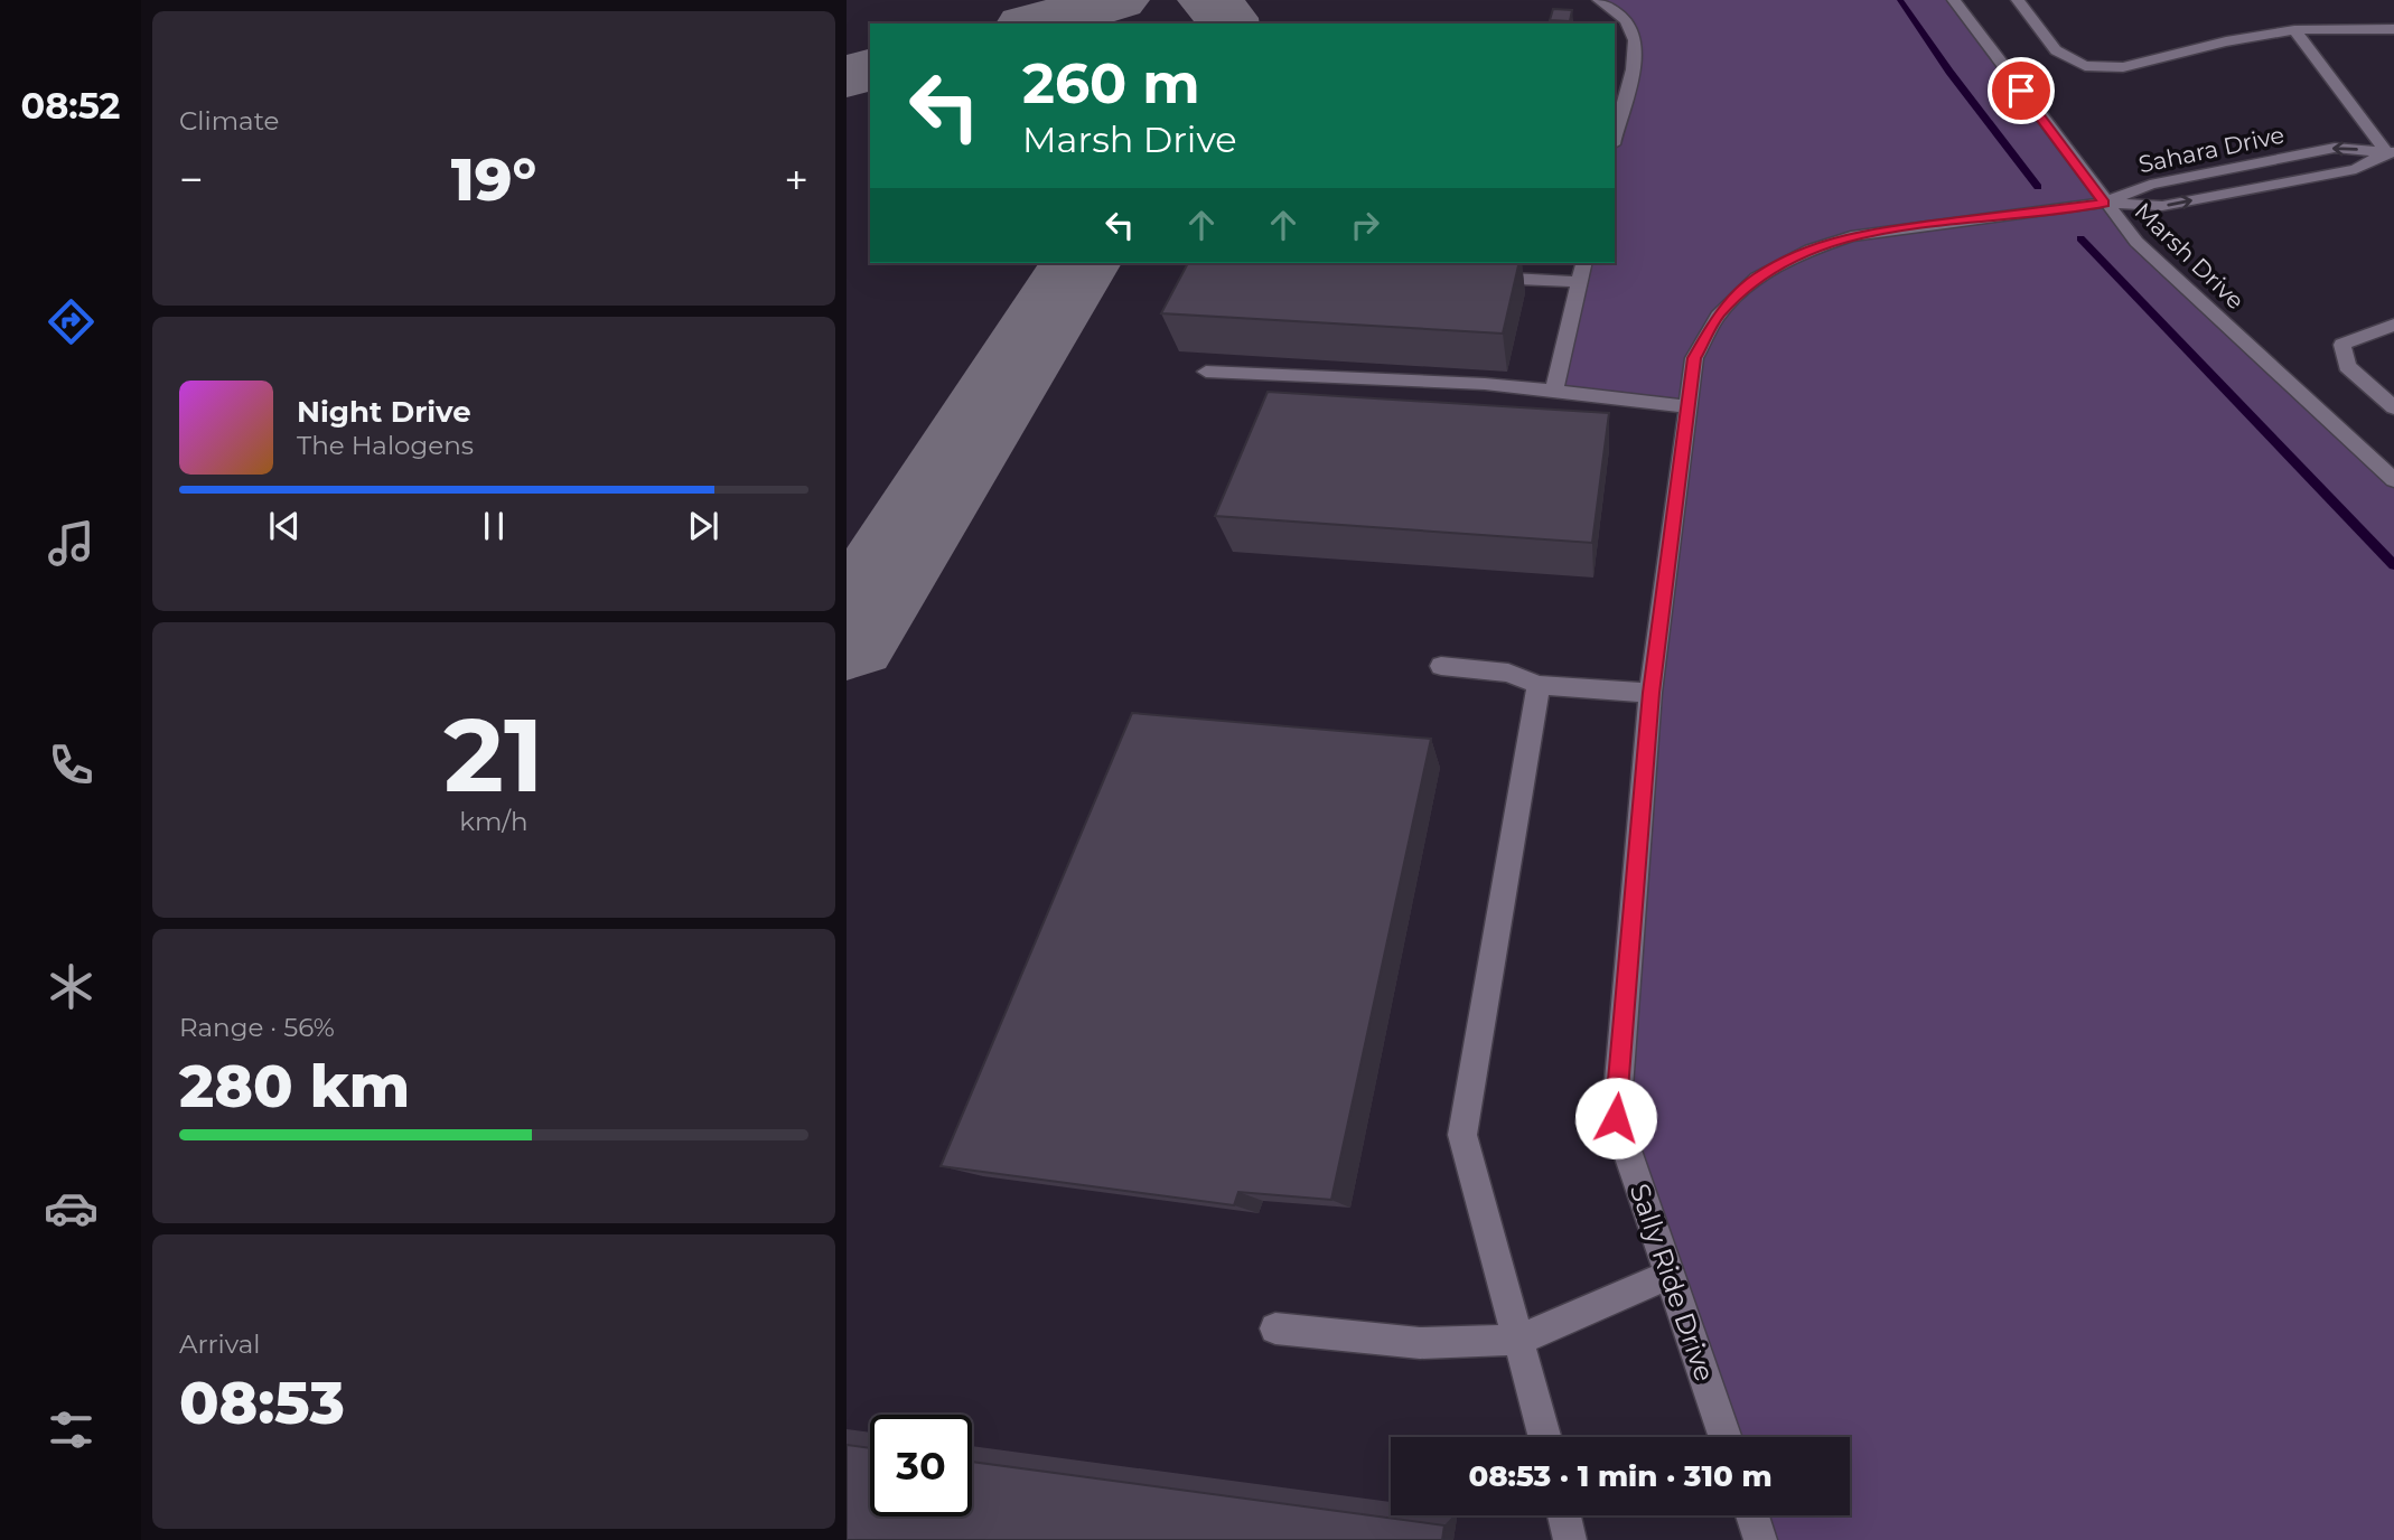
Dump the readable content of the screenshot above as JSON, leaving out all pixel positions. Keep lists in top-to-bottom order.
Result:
{
  "streets": {
    "street": ["Sahara Drive", "Marsh Drive", "Sally Ride Drive"]
  },
  "crossings": [
    ["Sahara Drive", "Marsh Drive"],
    ["Sahara Drive", "Sally Ride Drive"],
    ["Marsh Drive", "Sally Ride Drive"]
  ],
  "page": {
    "tabs": "08:52",
    "tile": [
      "Climate",
      ["21", "km/h"],
      ["Range · 56%", "280 km"],
      ["Arrival", "08:53"]
    ],
    "turn": ["260 m", "Marsh Drive"],
    "heat": ["−", "19°", "+"],
    "song": ["Night Drive", "The Halogens"],
    "limit": "30",
    "trip": "08:53 · 1 min · 310 m"
  }
}
